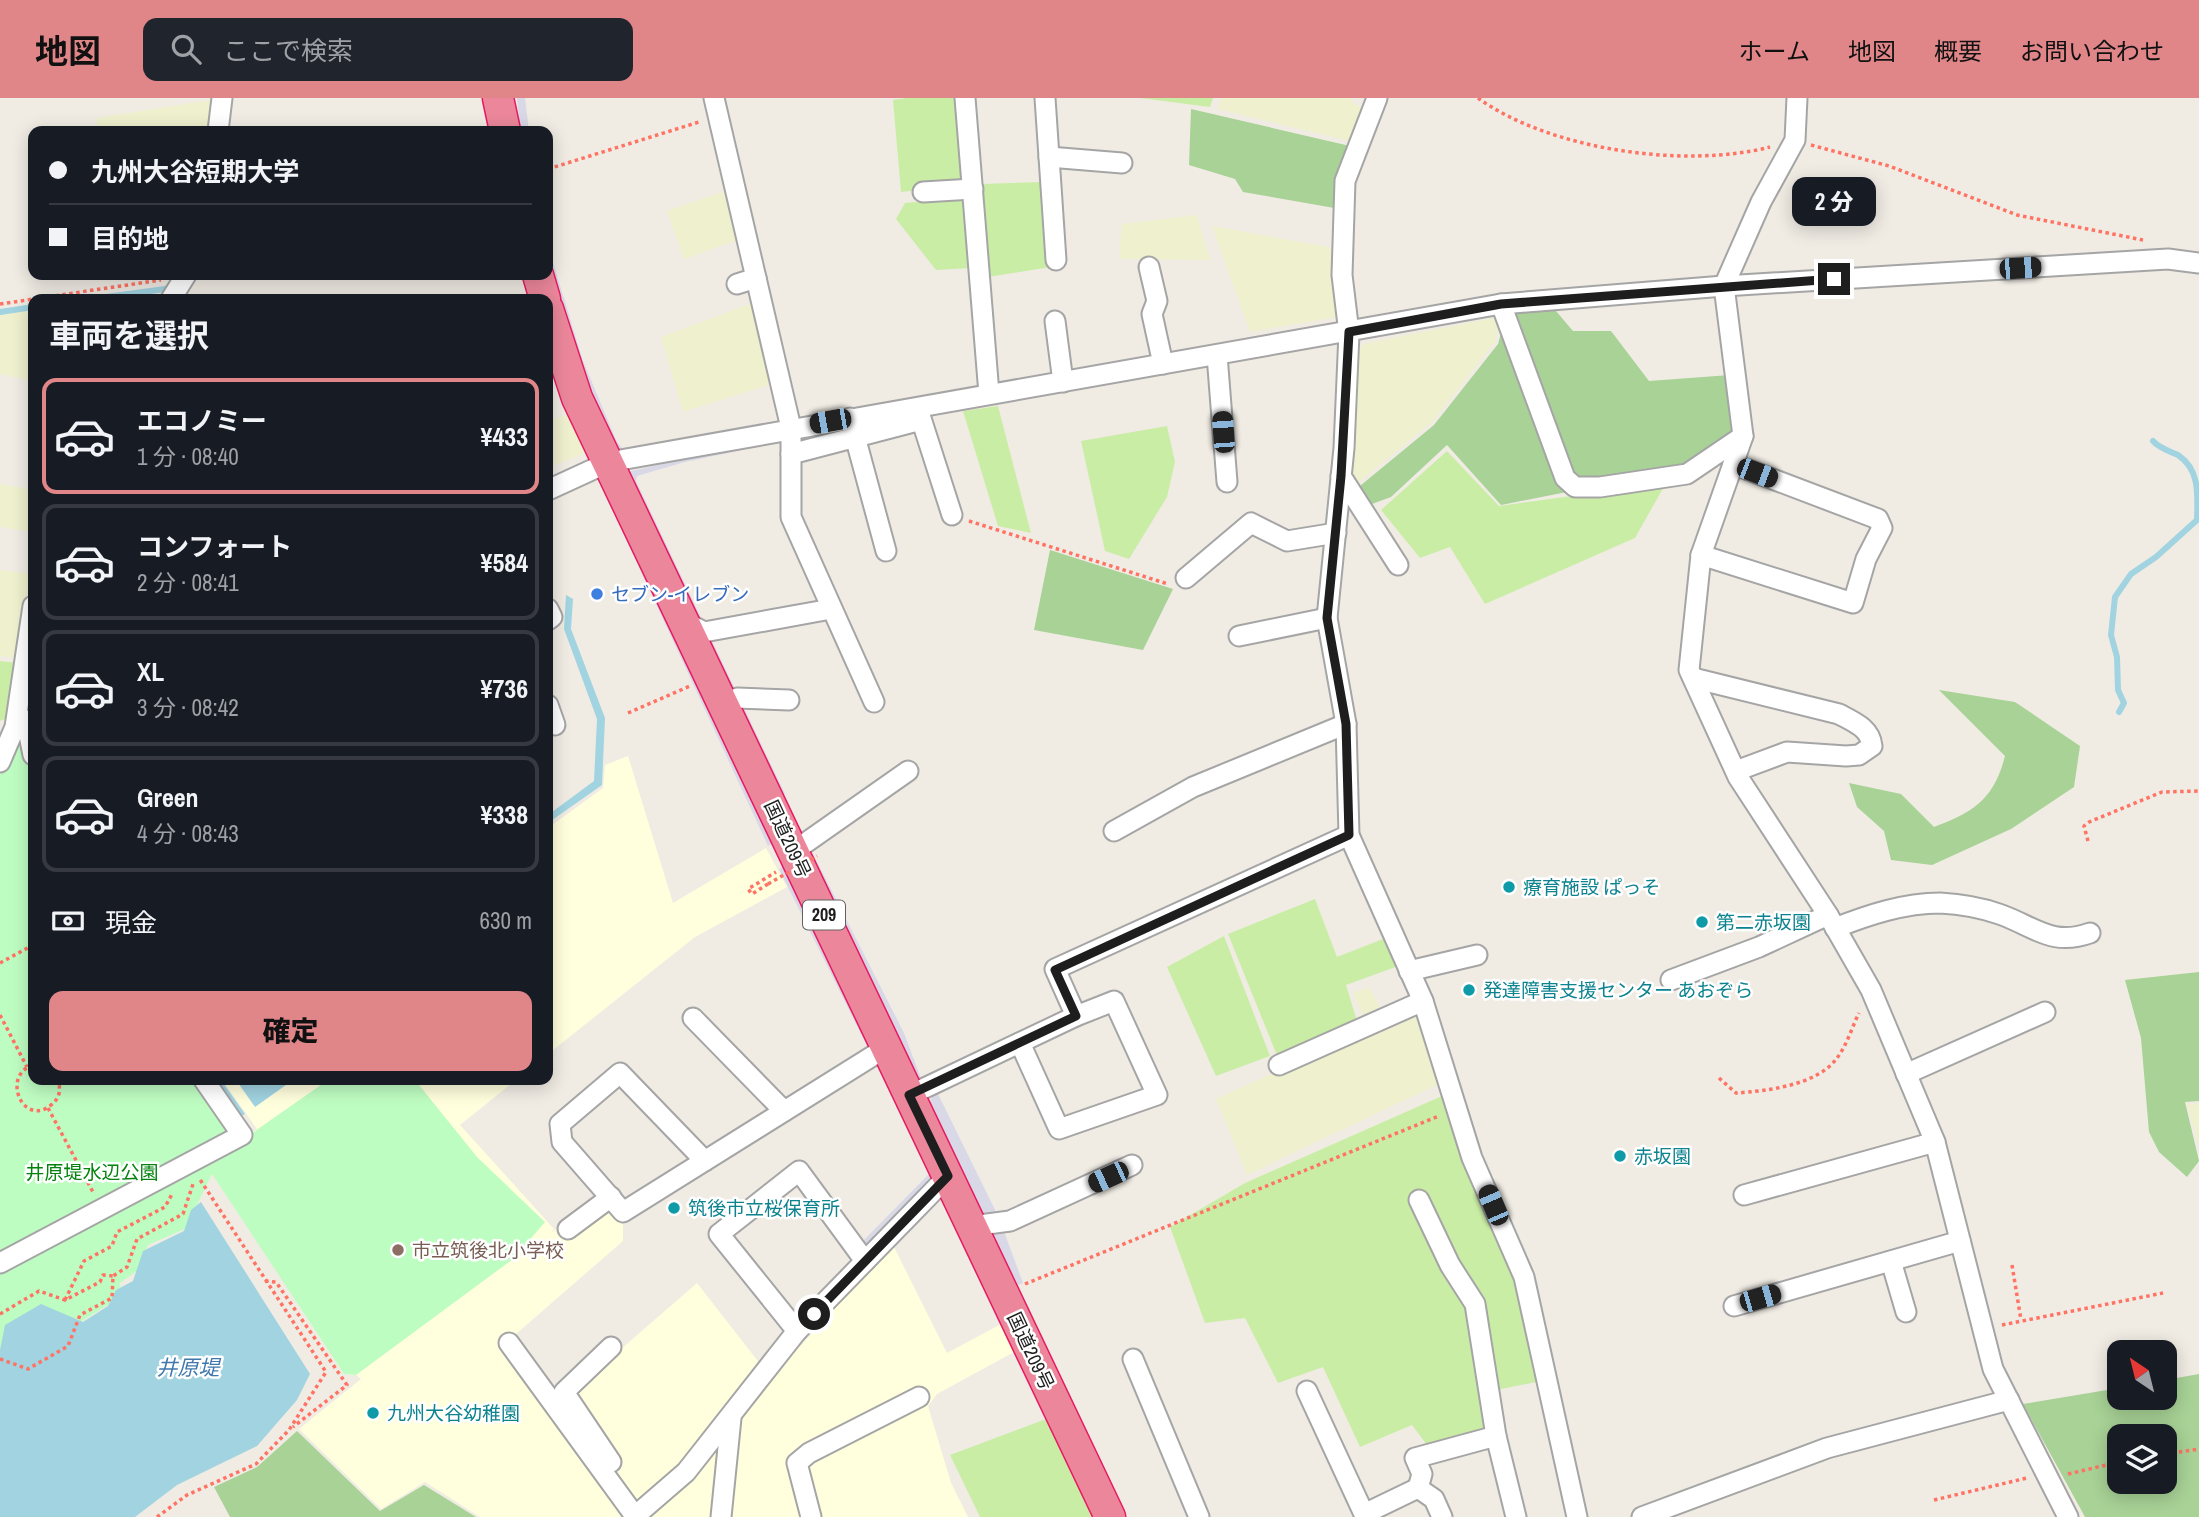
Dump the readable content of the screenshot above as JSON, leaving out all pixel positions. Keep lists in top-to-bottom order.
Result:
{
  "streets": {
    "highway": ["国道209号", "209"]
  },
  "water": ["井原堤"],
  "parks": ["井原堤水辺公園"],
  "places": [
    "セブン-イレブン",
    "療育施設 ぱっそ",
    "第二赤坂園",
    "発達障害支援センター あおぞら",
    "赤坂園",
    "筑後市立桜保育所",
    "市立筑後北小学校",
    "九州大谷幼稚園"
  ],
  "north": "top left",
  "page": {
    "header": "地図",
    "search": "ここで検索",
    "nav": [
      "ホーム",
      "地図",
      "概要",
      "お問い合わせ"
    ],
    "banner": ["九州大谷短期大学", "目的地"],
    "bubble": "2 分",
    "heading": "車両を選択",
    "list": [
      {
        "name": "エコノミー",
        "note": "1 分 · 08:40",
        "value": "¥433"
      },
      {
        "name": "コンフォート",
        "note": "2 分 · 08:41",
        "value": "¥584"
      },
      {
        "name": "XL",
        "note": "3 分 · 08:42",
        "value": "¥736"
      },
      {
        "name": "Green",
        "note": "4 分 · 08:43",
        "value": "¥338"
      }
    ],
    "pay": ["現金", "630 m"],
    "buttons": "確定"
  }
}
